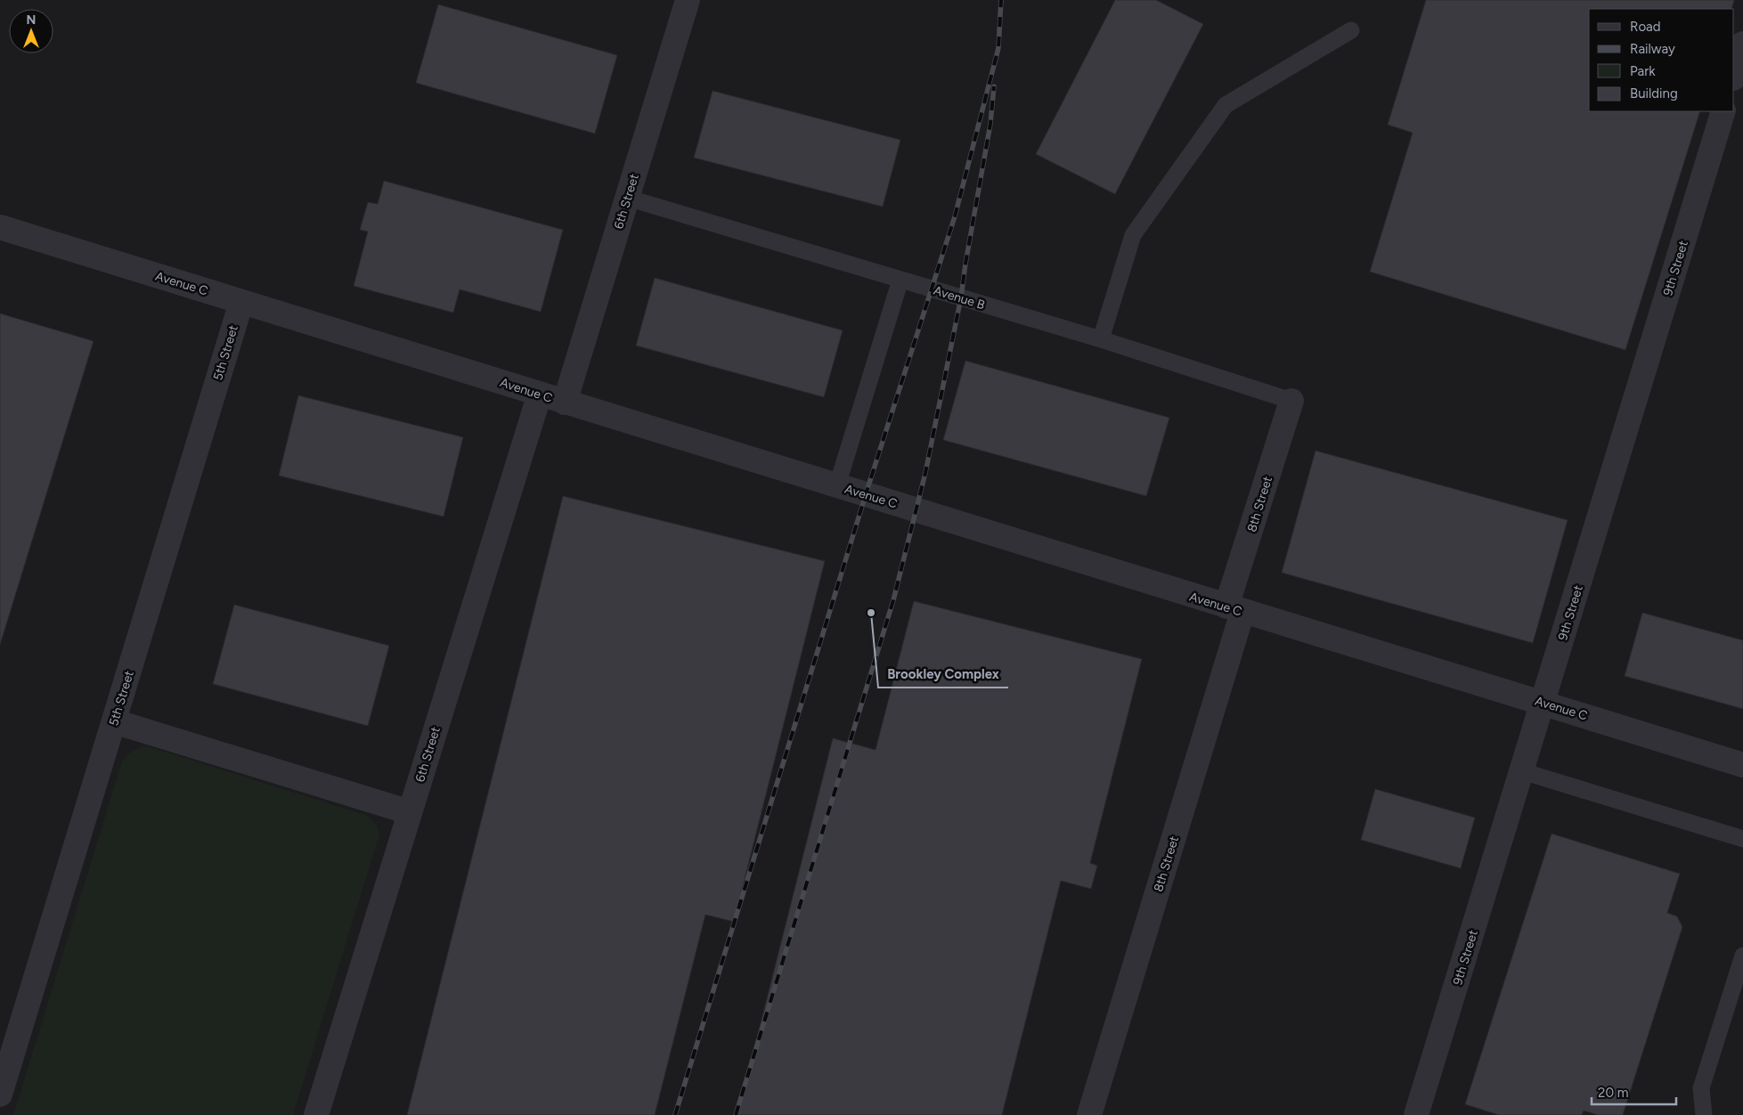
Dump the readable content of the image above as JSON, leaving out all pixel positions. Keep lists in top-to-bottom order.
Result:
{
  "streets": {
    "street": [
      "6th Street",
      "9th Street",
      "Avenue C",
      "5th Street",
      "8th Street"
    ],
    "lane": ["Avenue B"]
  },
  "crossings": [
    ["6th Street", "Avenue C"],
    ["6th Street", "Avenue B"],
    ["9th Street", "Avenue C"],
    ["Avenue C", "5th Street"],
    ["Avenue C", "8th Street"],
    ["Avenue B", "8th Street"]
  ],
  "places": ["Brookley Complex"],
  "legend": [
    "Road",
    "Railway",
    "Park",
    "Building"
  ],
  "scale_bar": "20 m",
  "north": "top"
}
